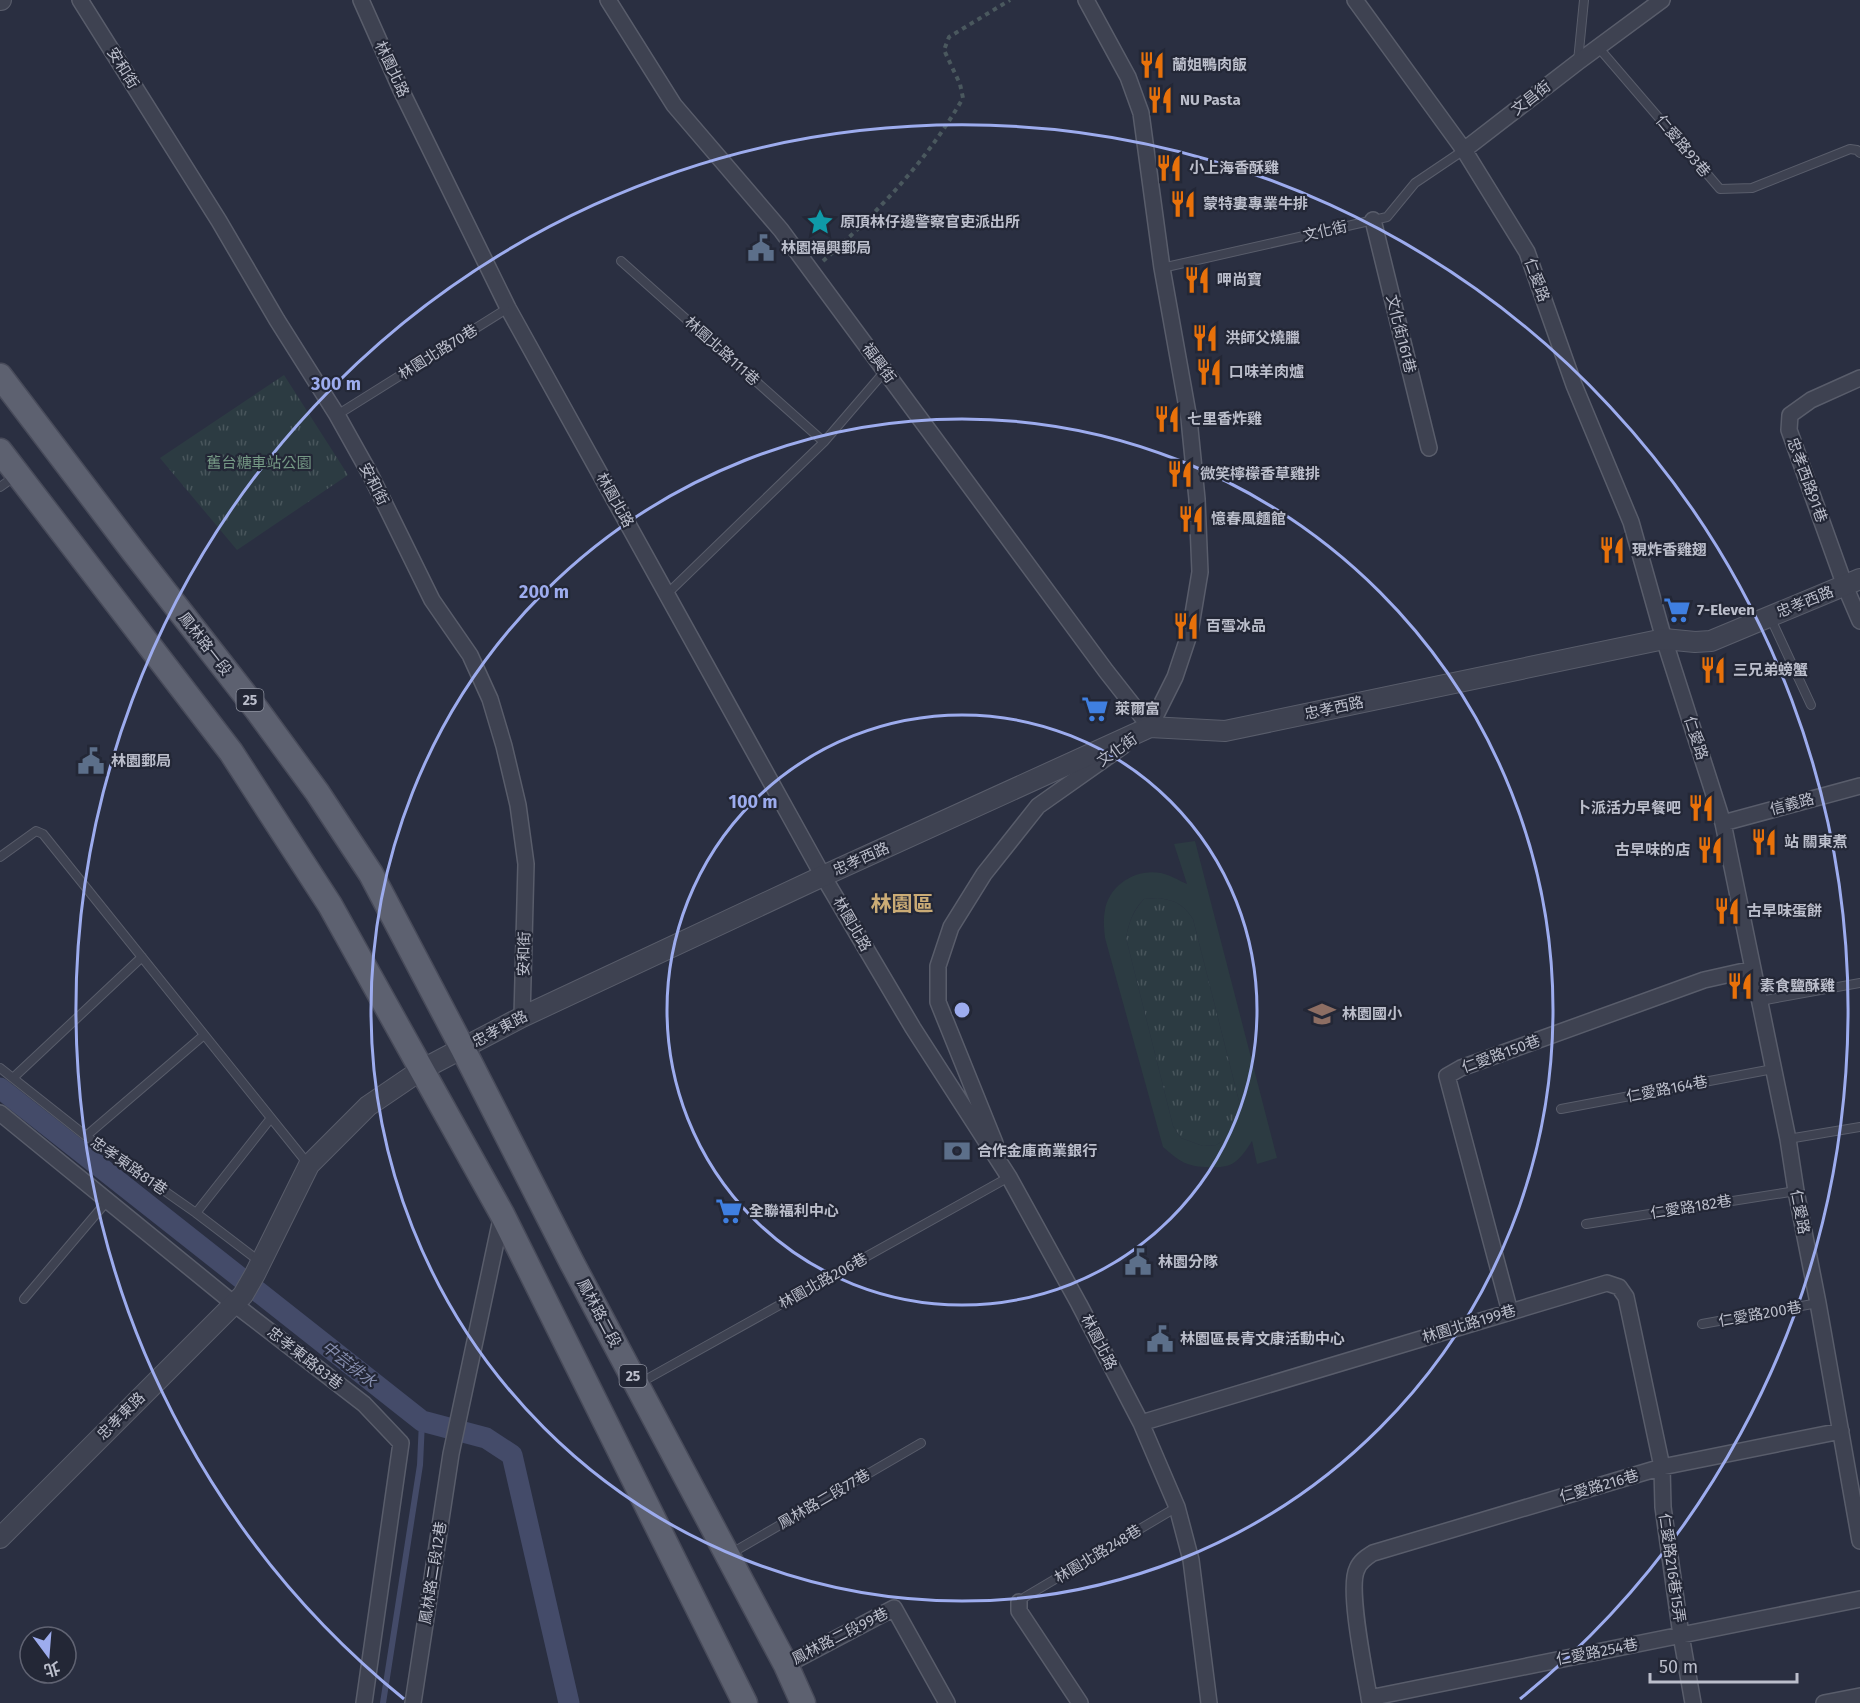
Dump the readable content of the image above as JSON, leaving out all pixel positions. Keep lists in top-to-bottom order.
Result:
{
  "streets": {
    "main road": ["鳳林路一段", "25", "鳳林路二段"],
    "street": [
      "安和街",
      "林園北路",
      "文昌街",
      "文化街",
      "仁愛路",
      "文化街161巷",
      "福興街",
      "忠孝西路91巷",
      "忠孝西路",
      "信義路",
      "忠孝東路",
      "仁愛路150巷",
      "林園北路199巷",
      "忠孝東路83巷",
      "仁愛路216巷",
      "仁愛路216巷15弄",
      "鳳林路二段12巷",
      "鳳林路二段99巷",
      "仁愛路254巷"
    ],
    "lane": [
      "仁愛路93巷",
      "林園北路111巷",
      "林園北路70巷",
      "仁愛路164巷",
      "忠孝東路81巷",
      "仁愛路182巷",
      "林園北路206巷",
      "仁愛路200巷",
      "鳳林路二段77巷",
      "林園北路248巷"
    ]
  },
  "crossings": [
    ["安和街", "林園北路70巷"],
    ["安和街", "忠孝東路"],
    ["林園北路", "文化街"],
    ["林園北路", "林園北路70巷"],
    ["林園北路", "忠孝西路"],
    ["林園北路", "忠孝東路"],
    ["林園北路", "林園北路206巷"],
    ["林園北路", "林園北路199巷"],
    ["林園北路", "林園北路248巷"],
    ["文昌街", "仁愛路93巷"],
    ["文昌街", "文化街"],
    ["文昌街", "仁愛路"],
    ["文化街", "仁愛路"],
    ["文化街", "文化街161巷"],
    ["文化街", "福興街"],
    ["文化街", "忠孝西路"],
    ["文化街", "林園北路206巷"],
    ["仁愛路", "忠孝西路"],
    ["仁愛路", "信義路"],
    ["仁愛路", "仁愛路150巷"],
    ["仁愛路", "仁愛路164巷"],
    ["仁愛路", "仁愛路182巷"],
    ["仁愛路", "仁愛路200巷"],
    ["仁愛路", "仁愛路216巷"],
    ["福興街", "忠孝西路"],
    ["忠孝西路91巷", "忠孝西路"],
    ["忠孝西路", "忠孝東路"],
    ["鳳林路一段", "忠孝東路"],
    ["鳳林路一段", "鳳林路二段"],
    ["忠孝東路", "忠孝東路81巷"],
    ["忠孝東路", "鳳林路二段"],
    ["忠孝東路", "忠孝東路83巷"],
    ["仁愛路150巷", "林園北路199巷"],
    ["林園北路206巷", "鳳林路二段"],
    ["鳳林路二段", "鳳林路二段77巷"],
    ["鳳林路二段", "鳳林路二段99巷"],
    ["林園北路199巷", "仁愛路216巷"],
    ["林園北路199巷", "仁愛路216巷15弄"],
    ["仁愛路216巷", "仁愛路216巷15弄"],
    ["仁愛路216巷", "仁愛路254巷"],
    ["仁愛路216巷15弄", "仁愛路254巷"]
  ],
  "districts": ["林園區"],
  "water": ["中芸排水"],
  "parks": ["舊台糖車站公園"],
  "places": {
    "restaurant": [
      "蘭姐鴨肉飯",
      "NU Pasta",
      "小上海香酥雞",
      "蒙特婁專業牛排",
      "呷尚寶",
      "洪師父燒臘",
      "口味羊肉爐",
      "七里香炸雞",
      "微笑檸檬香草雞排",
      "憶春風麵館",
      "現炸香雞翅",
      "百雪冰品",
      "三兄弟螃蟹",
      "卜派活力早餐吧",
      "站 關東煮",
      "古早味的店",
      "古早味蛋餅",
      "素食鹽酥雞"
    ],
    "place": ["原頂林仔邊警察官吏派出所"],
    "public building": [
      "林園福興郵局",
      "林園郵局",
      "林園分隊",
      "林園區長青文康活動中心"
    ],
    "supermarket": ["7-Eleven", "萊爾富", "全聯福利中心"],
    "school or university": ["林園國小"],
    "bank": ["合作金庫商業銀行"]
  },
  "scale_bar": "50 m",
  "north": "bottom",
  "rings": ["300 m", "200 m", "100 m"]
}
